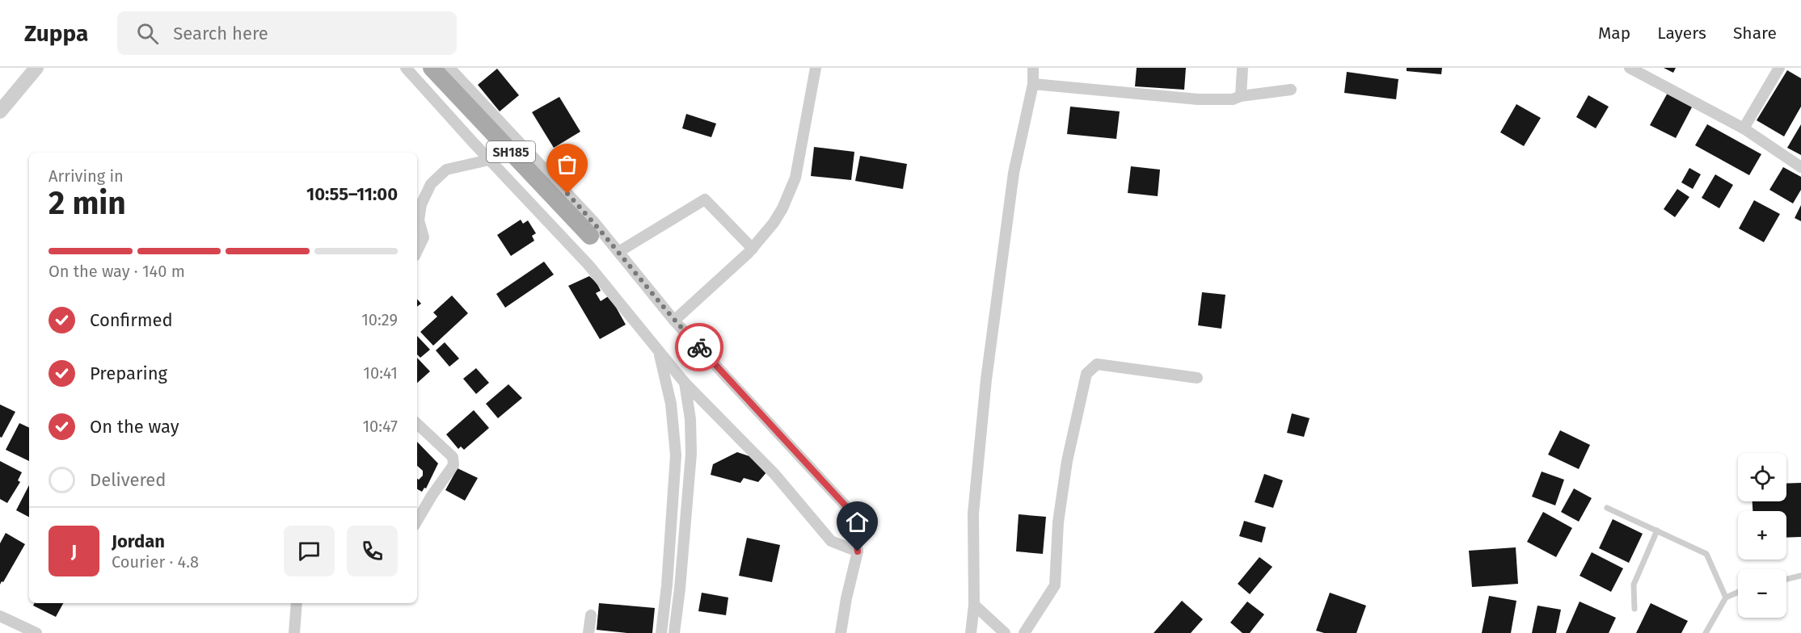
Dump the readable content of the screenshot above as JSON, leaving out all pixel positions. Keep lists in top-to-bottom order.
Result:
{
  "streets": {
    "main road": ["SH185"]
  },
  "page": {
    "header": "Zuppa",
    "search": "Search here",
    "nav": ["Map", "Layers", "Share"],
    "heading": ["2 min", "Arriving in", "10:55–11:00"],
    "panel": ["Jordan", "Courier · 4.8"],
    "bar": "On the way · 140 m",
    "list": [
      ["Confirmed", "10:29"],
      ["Preparing", "10:41"],
      ["On the way", "10:47"],
      "Delivered"
    ],
    "map_buttons": ["+", "−"],
    "round": "J"
  }
}
